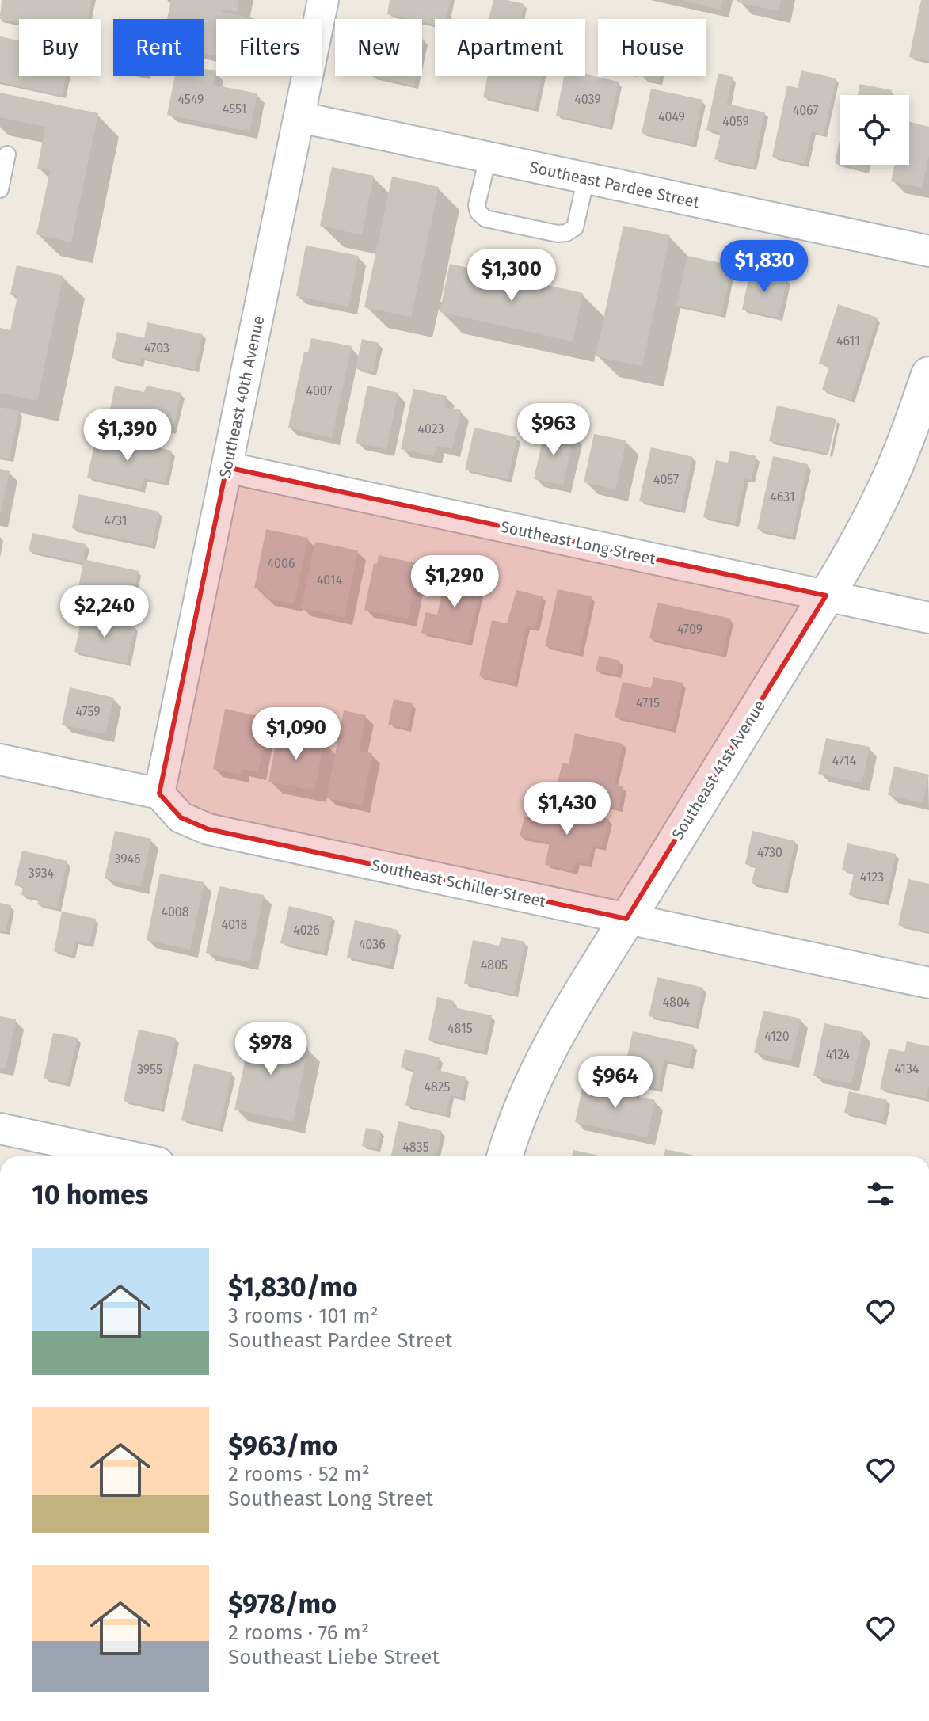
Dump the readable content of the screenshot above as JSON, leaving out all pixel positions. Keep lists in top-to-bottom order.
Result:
{
  "streets": {
    "street": [
      "Southeast Pardee Street",
      "Southeast 40th Avenue",
      "Southeast Long Street",
      "Southeast 41st Avenue",
      "Southeast Schiller Street"
    ]
  },
  "crossings": [
    ["Southeast Pardee Street", "Southeast 40th Avenue"],
    ["Southeast 40th Avenue", "Southeast Long Street"],
    ["Southeast 40th Avenue", "Southeast Schiller Street"],
    ["Southeast Long Street", "Southeast 41st Avenue"],
    ["Southeast 41st Avenue", "Southeast Schiller Street"]
  ],
  "house_numbers": [
    "4549",
    "4039",
    "4551",
    "4067",
    "4049",
    "4059",
    "4611",
    "4703",
    "4007",
    "4023",
    "4057",
    "4631",
    "4731",
    "4006",
    "4014",
    "4709",
    "4715",
    "4759",
    "4714",
    "4730",
    "3946",
    "3934",
    "4123",
    "4008",
    "4018",
    "4026",
    "4036",
    "4805",
    "4804",
    "4815",
    "4120",
    "4124",
    "4134",
    "3955",
    "4825",
    "4835"
  ],
  "page": {
    "chip": [
      "Buy",
      "Rent",
      "Filters",
      "New",
      "Apartment",
      "House"
    ],
    "price": [
      "$1,830",
      "$1,300",
      "$963",
      "$1,390",
      "$1,290",
      "$2,240",
      "$1,090",
      "$1,430",
      "$978",
      "$964"
    ],
    "heading": "10 homes",
    "list": [
      {
        "name": "$1,830/mo",
        "note": "3 rooms · 101 m² · Southeast Pardee Street"
      },
      {
        "name": "$963/mo",
        "note": "2 rooms · 52 m² · Southeast Long Street"
      },
      {
        "name": "$978/mo",
        "note": "2 rooms · 76 m² · Southeast Liebe Street"
      }
    ]
  }
}
